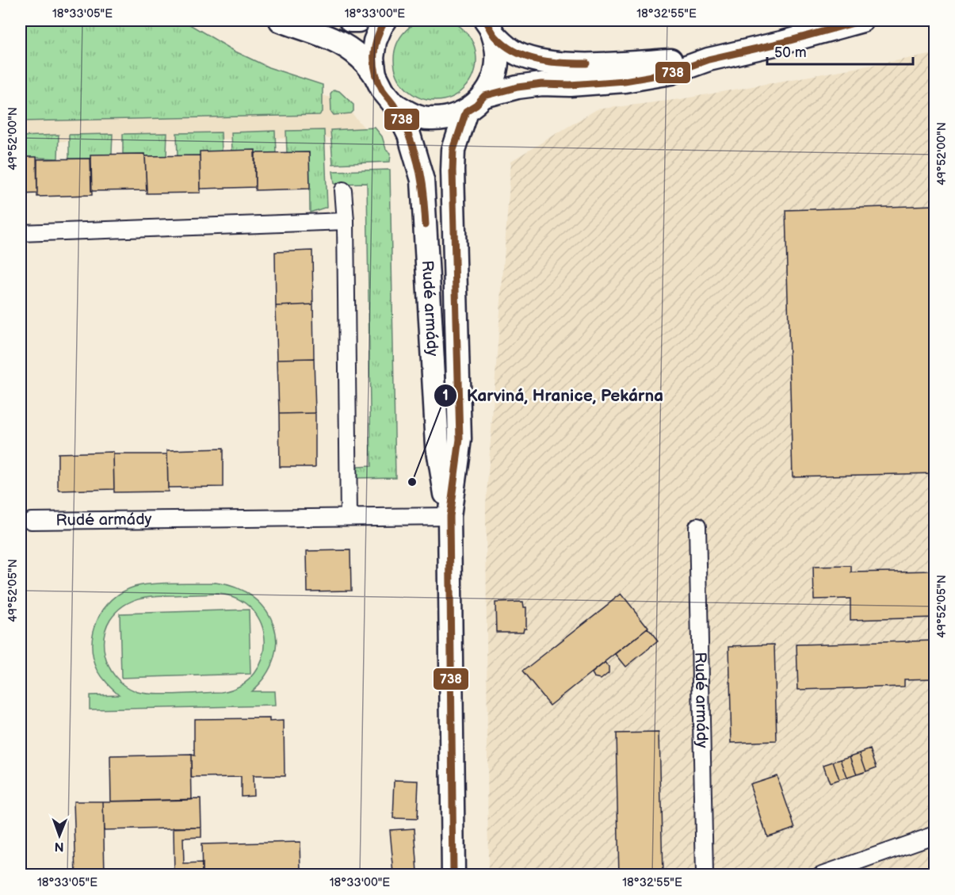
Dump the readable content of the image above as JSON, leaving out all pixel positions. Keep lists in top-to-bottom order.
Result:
{
  "streets": {
    "main road": ["Rudé armády"]
  },
  "places": ["Karviná, Hranice, Pekárna"],
  "lines": ["transit line 738"],
  "scale_bar": "50 m",
  "north": "bottom",
  "coordinates": [
    "18°33'05\"E",
    "18°33'00\"E",
    "18°32'55\"E",
    "49°52'00\"N",
    "49°52'05\"N"
  ]
}
